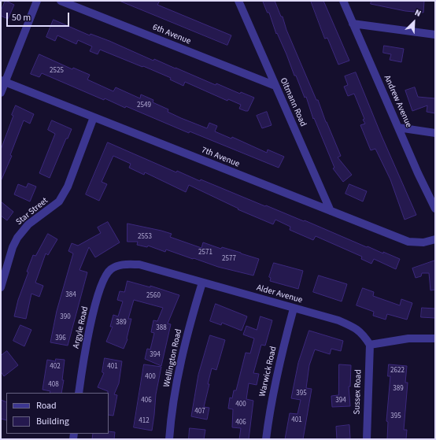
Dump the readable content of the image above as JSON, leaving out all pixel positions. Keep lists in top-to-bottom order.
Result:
{
  "streets": {
    "street": [
      "6th Avenue",
      "Andrew Avenue",
      "Oltmann Road",
      "7th Avenue",
      "Star Street",
      "Alder Avenue",
      "Argyle Road",
      "Wellington Road",
      "Warwick Road",
      "Sussex Road"
    ]
  },
  "crossings": [
    ["6th Avenue", "Oltmann Road"],
    ["Oltmann Road", "7th Avenue"],
    ["7th Avenue", "Star Street"],
    ["Alder Avenue", "Argyle Road"],
    ["Alder Avenue", "Wellington Road"],
    ["Alder Avenue", "Warwick Road"],
    ["Alder Avenue", "Sussex Road"]
  ],
  "house_numbers": [
    "2525",
    "2549",
    "2553",
    "2571",
    "2577",
    "384",
    "2560",
    "390",
    "389",
    "388",
    "396",
    "394",
    "402",
    "401",
    "2622",
    "400",
    "408",
    "389",
    "395",
    "406",
    "394",
    "400",
    "407",
    "395",
    "401",
    "412",
    "406"
  ],
  "legend": ["Road", "Building"],
  "scale_bar": "50 m",
  "north": "top right"
}
